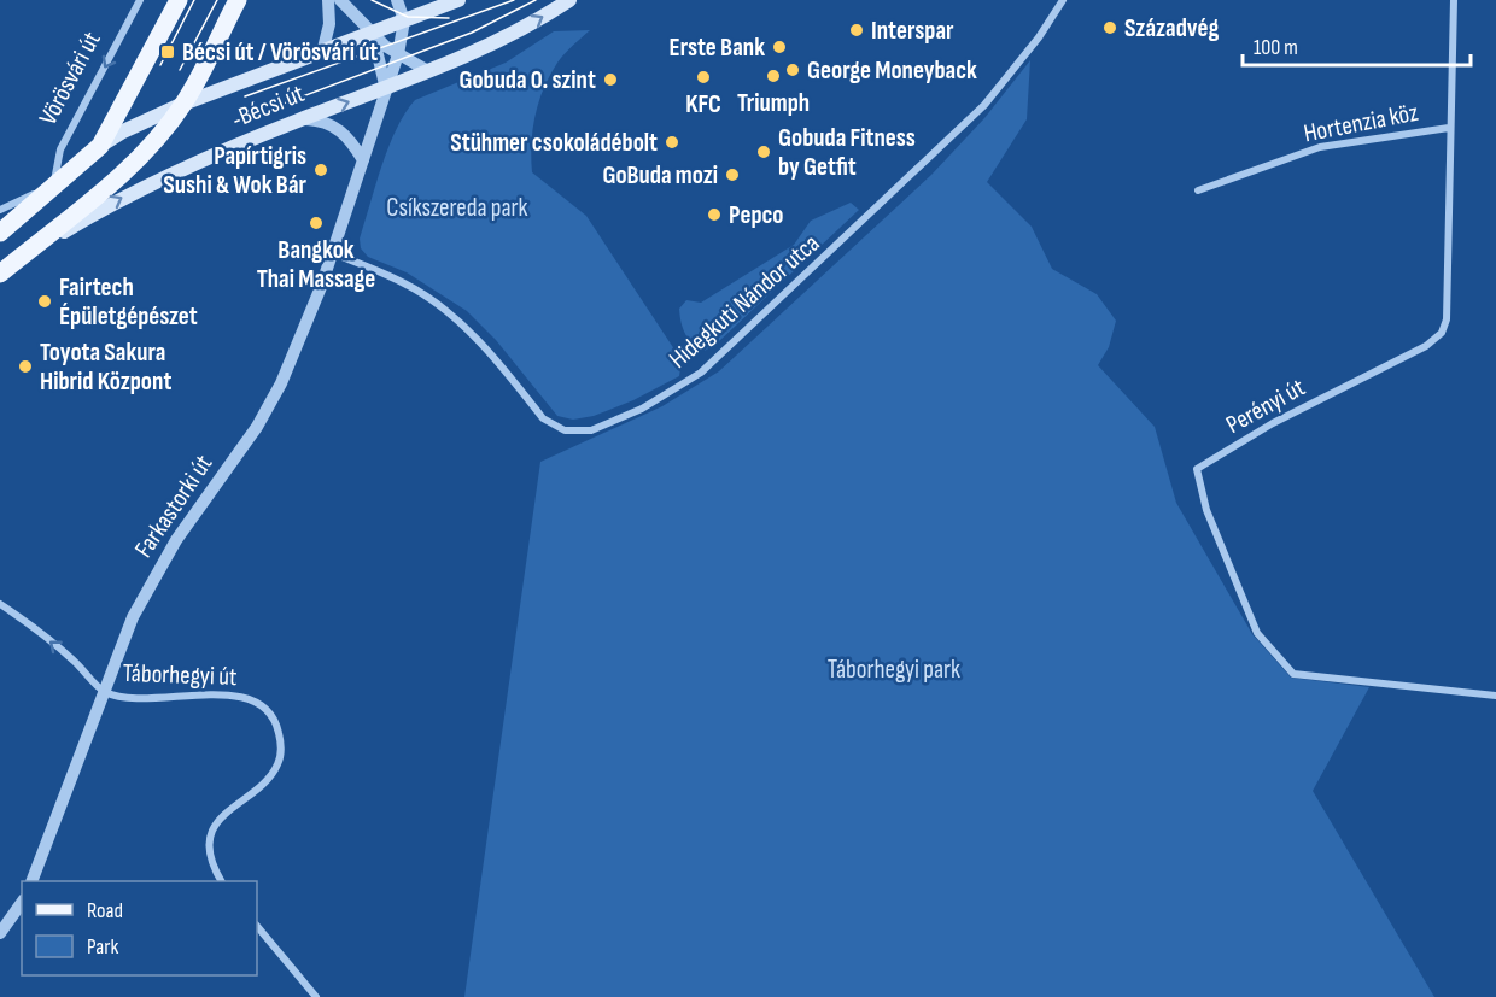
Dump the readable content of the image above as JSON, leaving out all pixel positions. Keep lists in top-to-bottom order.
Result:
{
  "streets": {
    "main road": ["Bécsi út"],
    "street": [
      "Vörösvári út",
      "Hortenzia köz",
      "Hidegkuti Nándor utca",
      "Perényi út",
      "Farkastorki út",
      "Táborhegyi út"
    ]
  },
  "crossings": [
    ["Vörösvári út", "Bécsi út"],
    ["Bécsi út", "Farkastorki út"],
    ["Hortenzia köz", "Perényi út"],
    ["Hidegkuti Nándor utca", "Farkastorki út"],
    ["Farkastorki út", "Táborhegyi út"]
  ],
  "one_way": ["Vörösvári út"],
  "parks": ["Csíkszereda park", "Táborhegyi park"],
  "places": {
    "other": [
      "Századvég",
      "Interspar",
      "Erste Bank",
      "George Moneyback",
      "Triumph",
      "KFC",
      "Gobuda 0. szint",
      "Stühmer csokoládébolt",
      "Gobuda Fitness by Getfit",
      "Papírtigris Sushi & Wok Bár",
      "GoBuda mozi",
      "Pepco",
      "Bangkok Thai Massage",
      "Fairtech Épületgépészet",
      "Toyota Sakura Hibrid Központ"
    ],
    "transit": ["Bécsi út / Vörösvári út"]
  },
  "legend": ["Road", "Park"],
  "scale_bar": "100 m"
}
